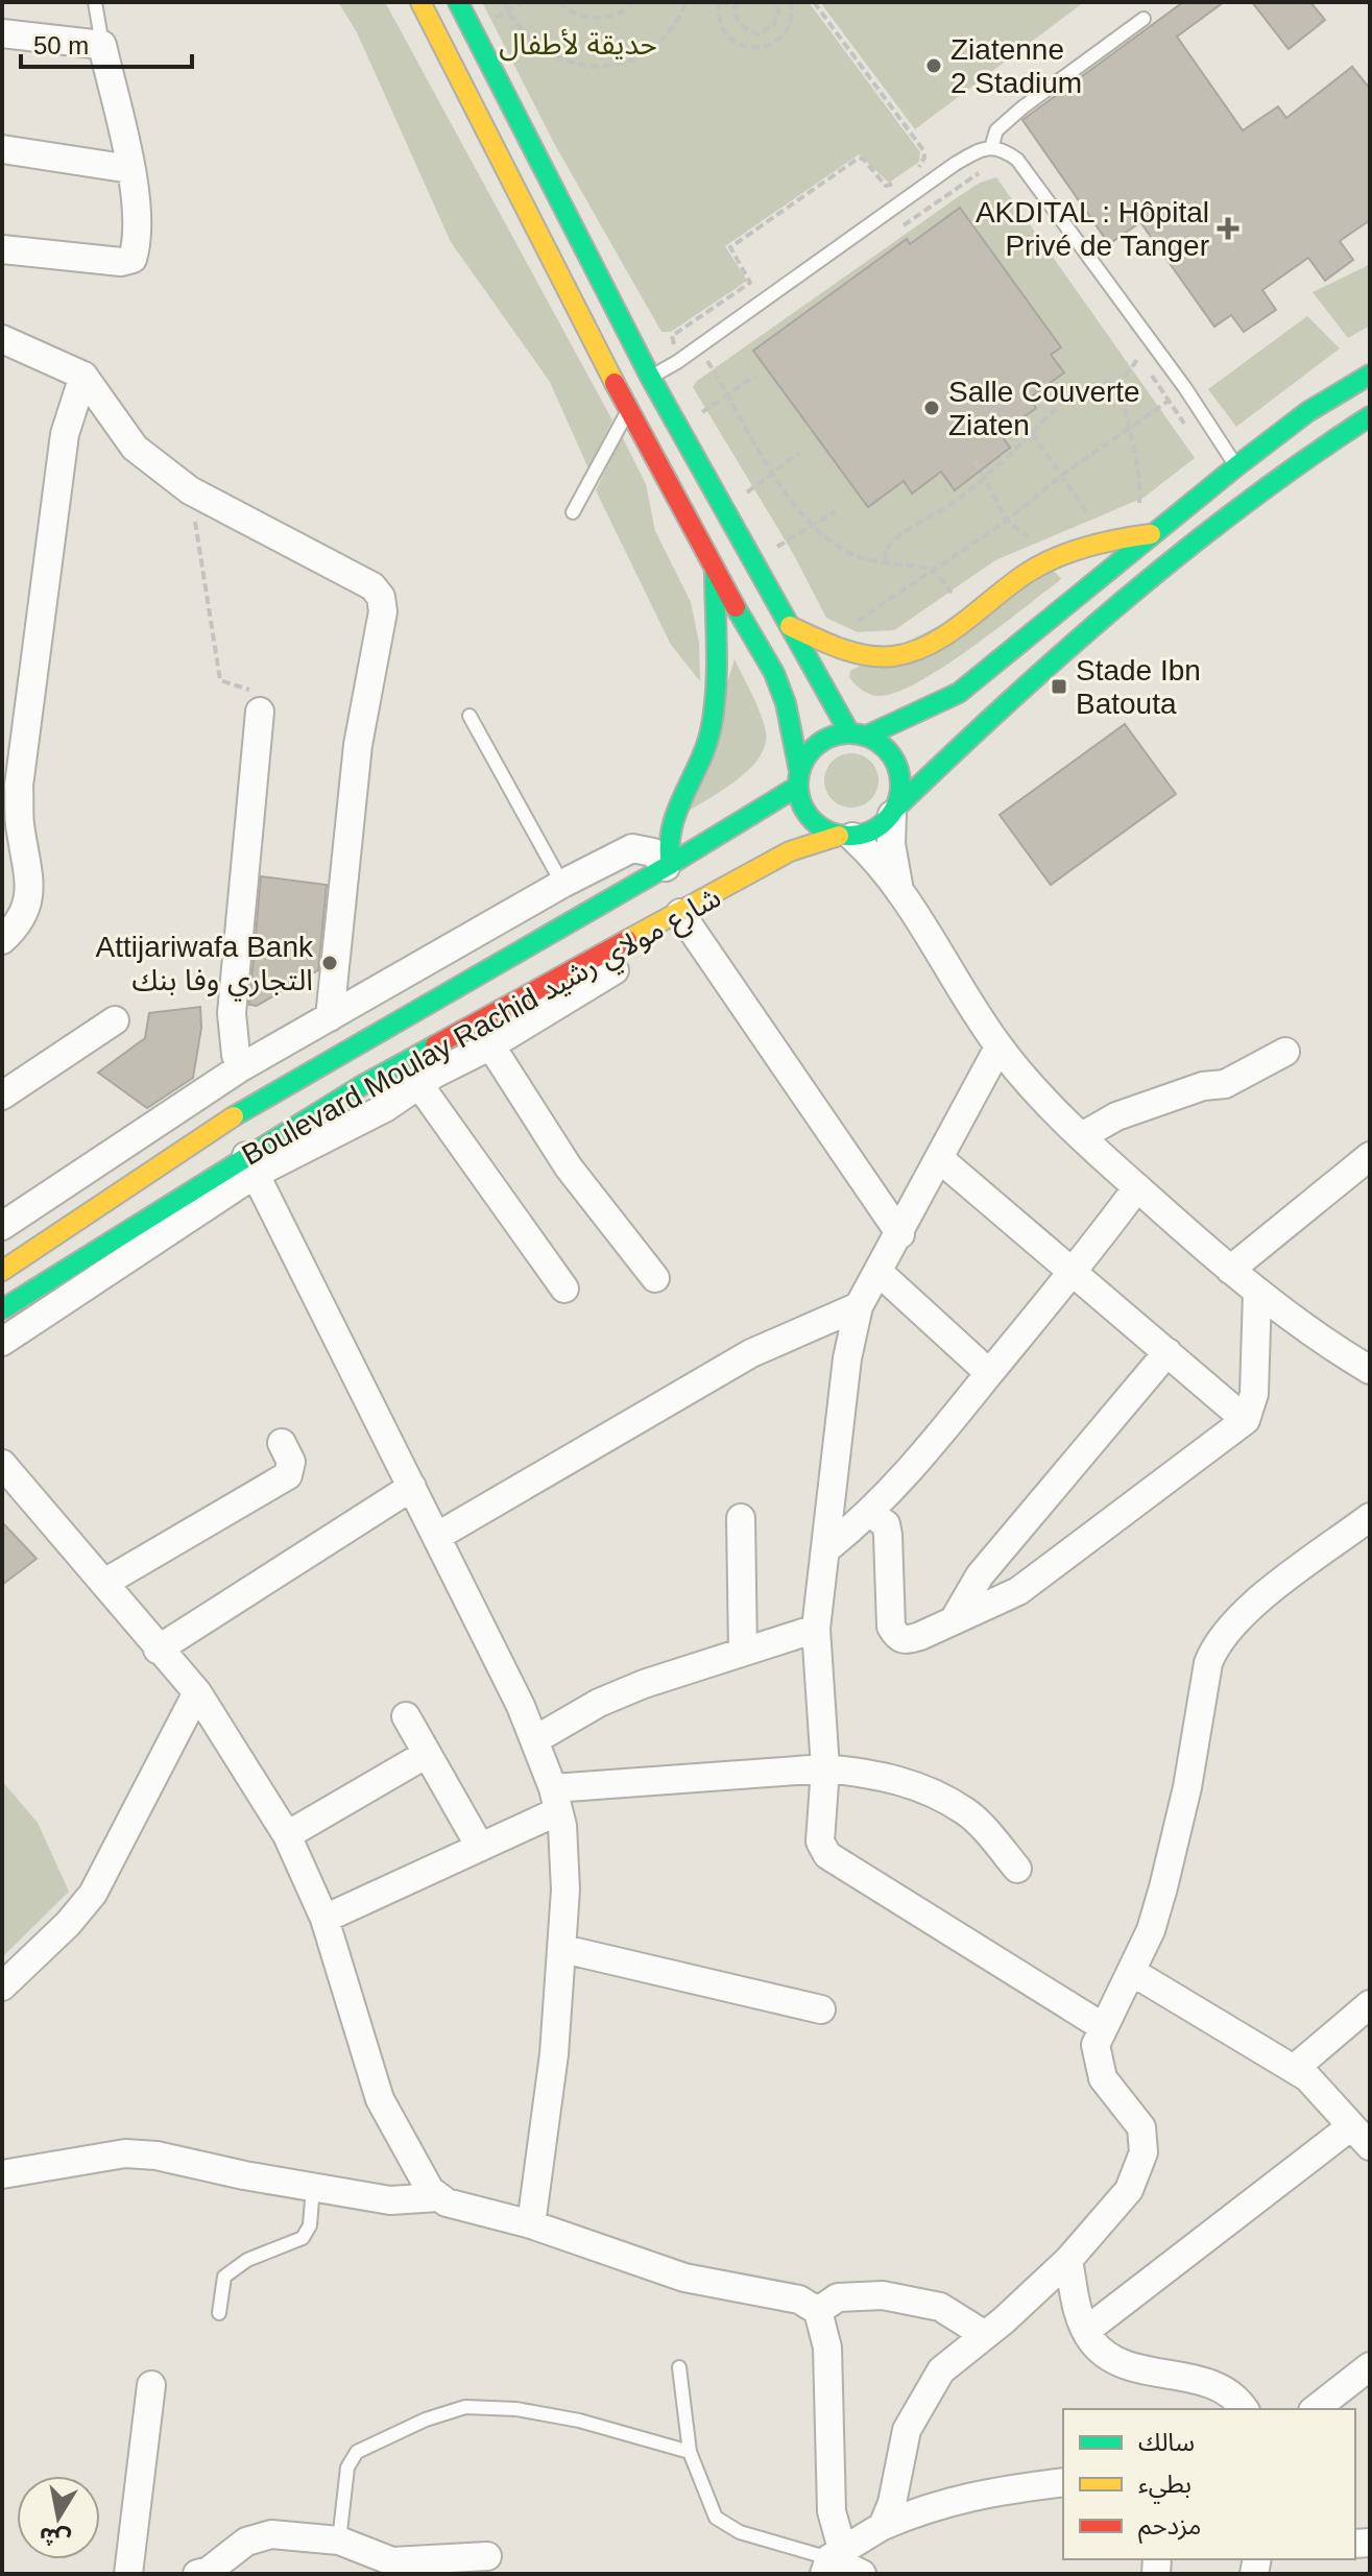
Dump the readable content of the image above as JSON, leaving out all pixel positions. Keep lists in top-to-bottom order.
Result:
{
  "streets": {
    "main road": ["Boulevard Moulay Rachid شارع مولاي رشيد"]
  },
  "parks": ["حديقة لأطفال"],
  "places": {
    "other": ["Ziatenne 2 Stadium", "Salle Couverte Ziaten", "Attijariwafa Bank التجاري وفا بنك"],
    "health": ["AKDITAL : Hôpital Privé de Tanger"],
    "transit": ["Stade Ibn Batouta"]
  },
  "legend": ["سالك", "بطيء", "مزدحم"],
  "scale_bar": "50 m",
  "north": "bottom"
}
